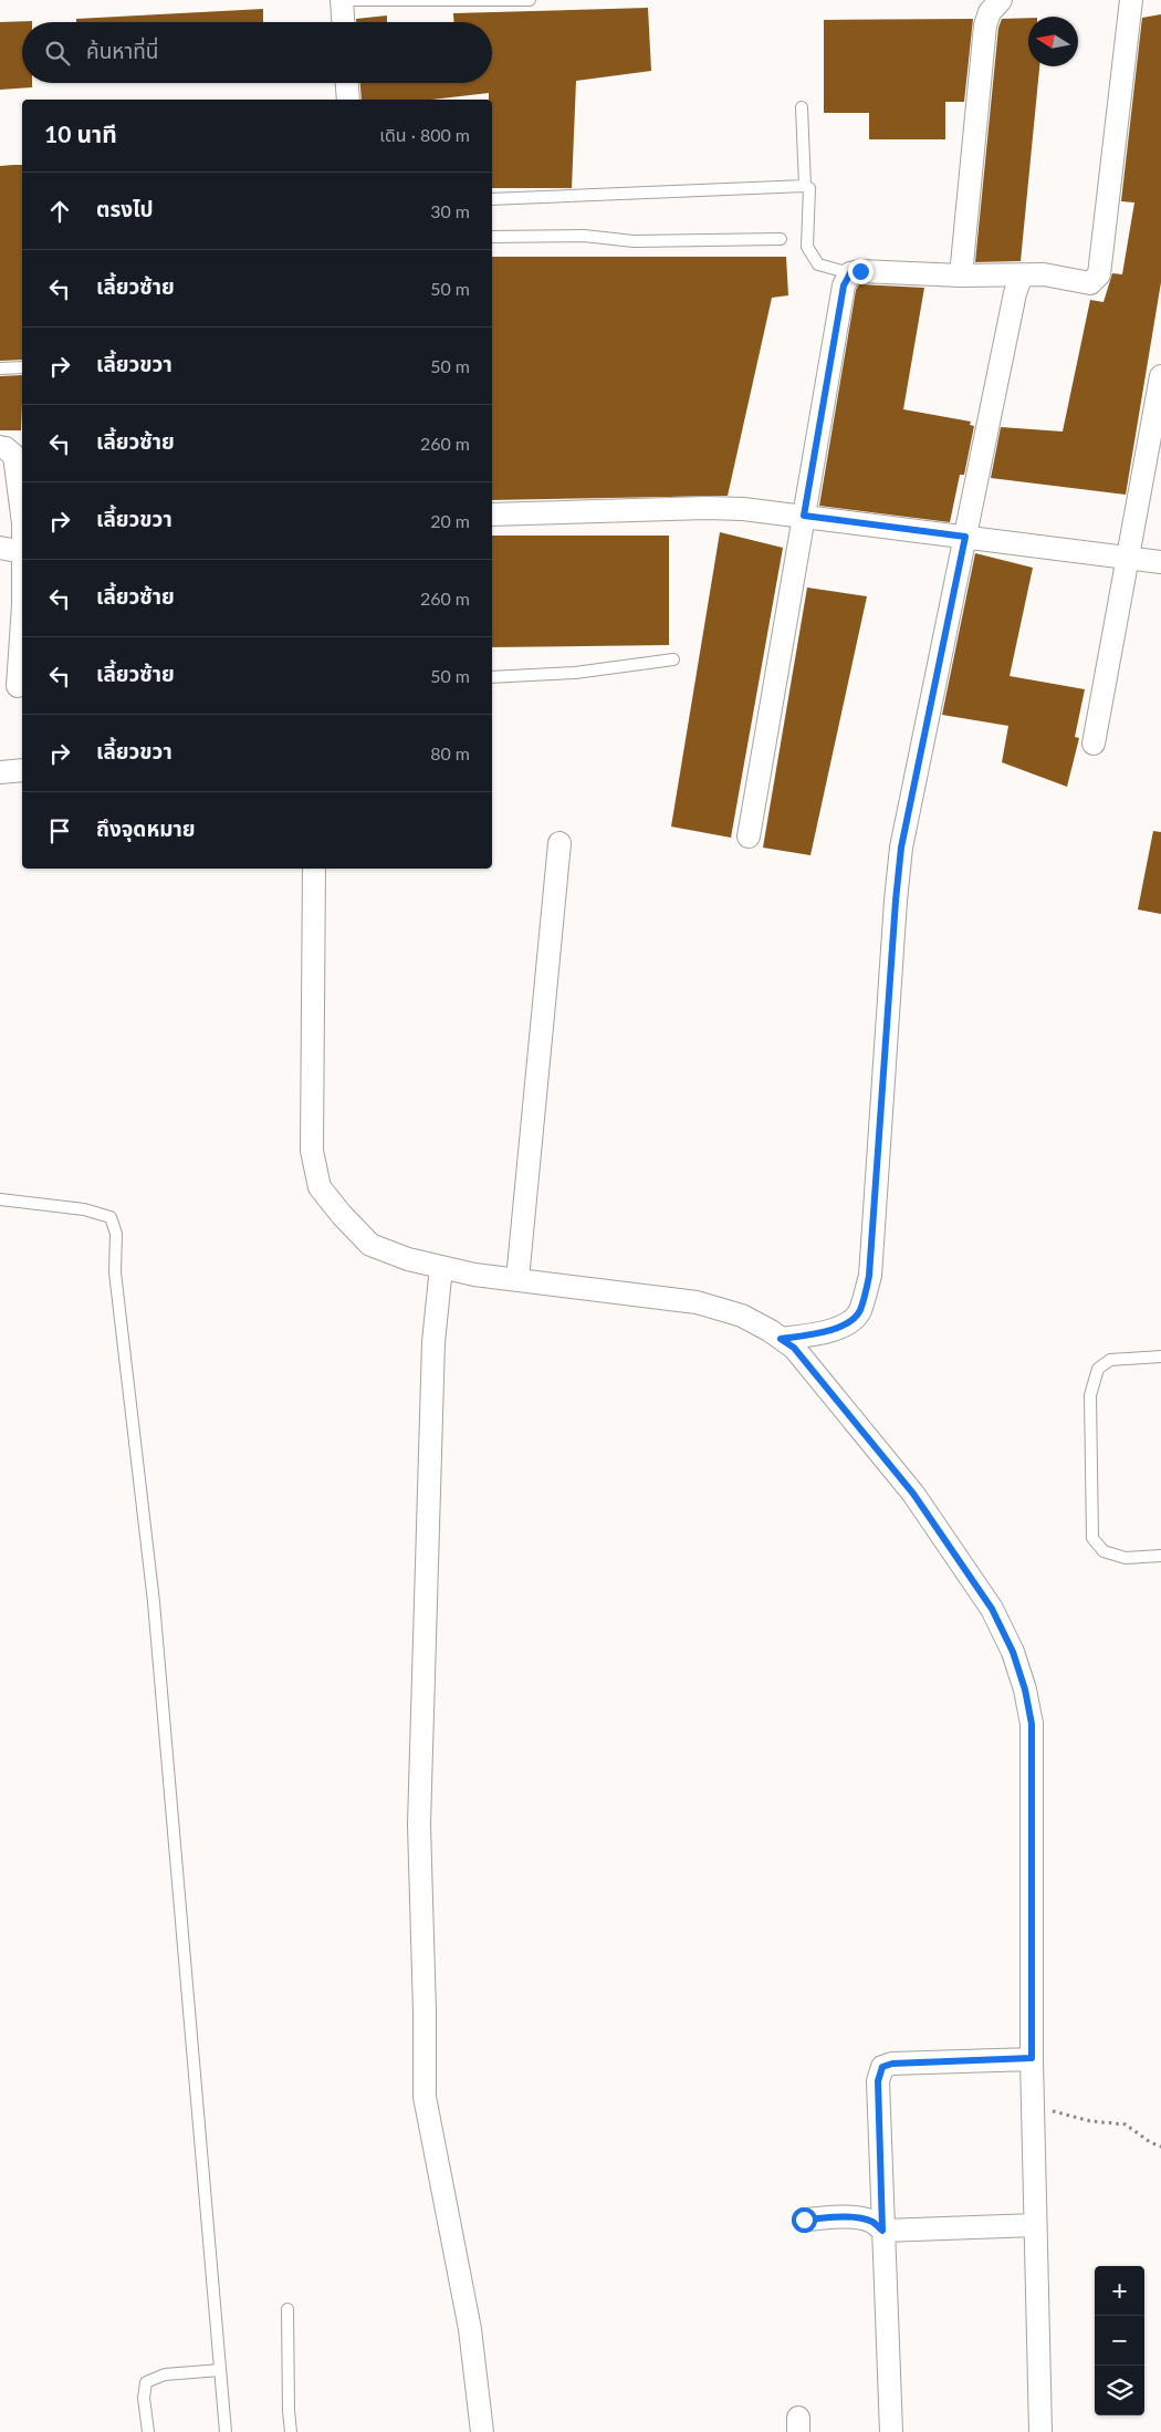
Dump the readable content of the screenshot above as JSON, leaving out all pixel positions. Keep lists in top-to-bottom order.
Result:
{
  "north": "left",
  "page": {
    "search": "ค้นหาที่นี่",
    "heading": ["10 นาที", "เดิน · 800 m"],
    "list": [
      ["ตรงไป", "30 m"],
      ["เลี้ยวซ้าย", "50 m"],
      ["เลี้ยวขวา", "50 m"],
      ["เลี้ยวซ้าย", "260 m"],
      ["เลี้ยวขวา", "20 m"],
      ["เลี้ยวซ้าย", "260 m"],
      ["เลี้ยวซ้าย", "50 m"],
      ["เลี้ยวขวา", "80 m"],
      "ถึงจุดหมาย"
    ],
    "map_buttons": ["+", "−"]
  }
}
